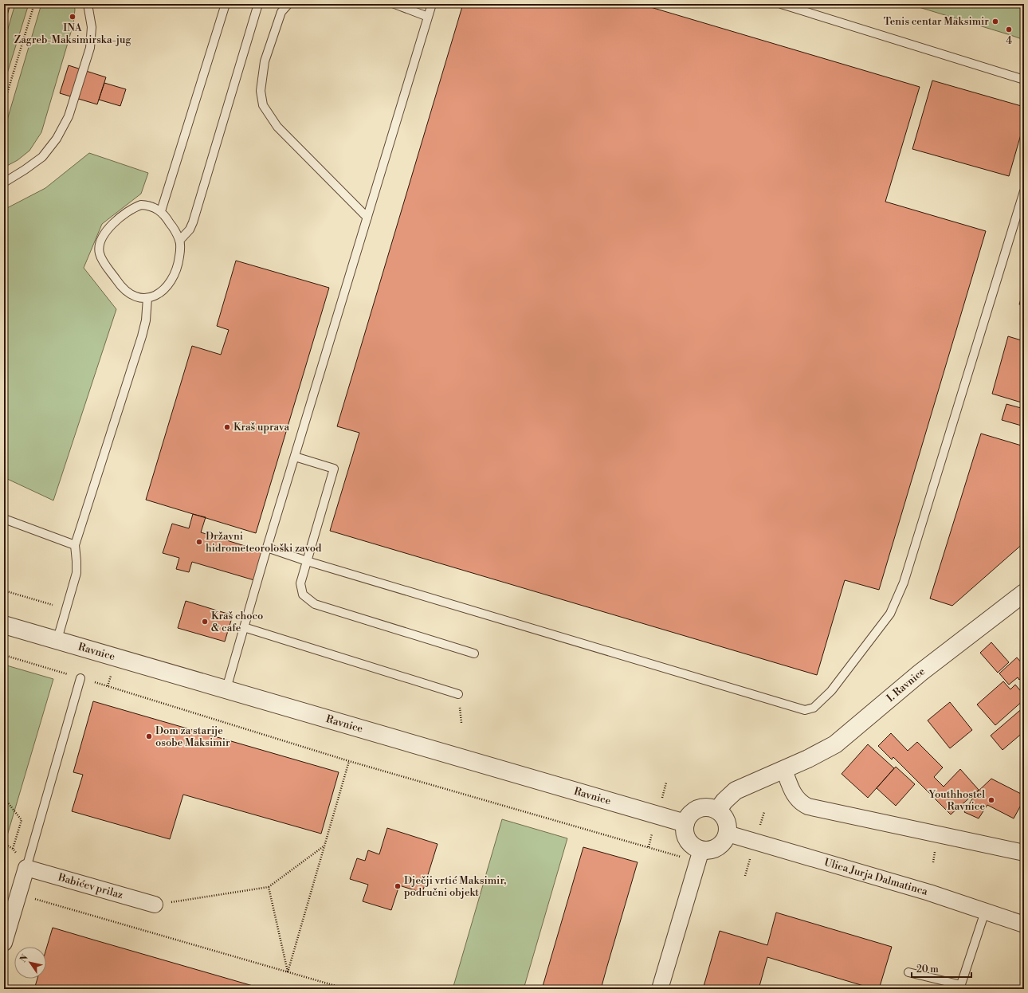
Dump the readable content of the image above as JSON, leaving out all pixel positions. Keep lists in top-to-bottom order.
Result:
{
  "streets": {
    "street": [
      "Ravnice",
      "I. Ravnice",
      "Ulica Jurja Dalmatinca",
      "Babićev prilaz"
    ]
  },
  "crossings": [
    ["Ravnice", "I. Ravnice"],
    ["Ravnice", "Ulica Jurja Dalmatinca"],
    ["I. Ravnice", "Ulica Jurja Dalmatinca"]
  ],
  "places": [
    "INA Zagreb-Maksimirska-jug",
    "Tenis centar Maksimir",
    "4",
    "Kraš uprava",
    "Državni hidrometeorološki zavod",
    "Kraš choco & cafe",
    "Dom za starije osobe Maksimir",
    "Youthhostel Ravnice",
    "Dječji vrtić Maksimir, područni objekt"
  ],
  "scale_bar": "20 m",
  "north": "top left"
}
